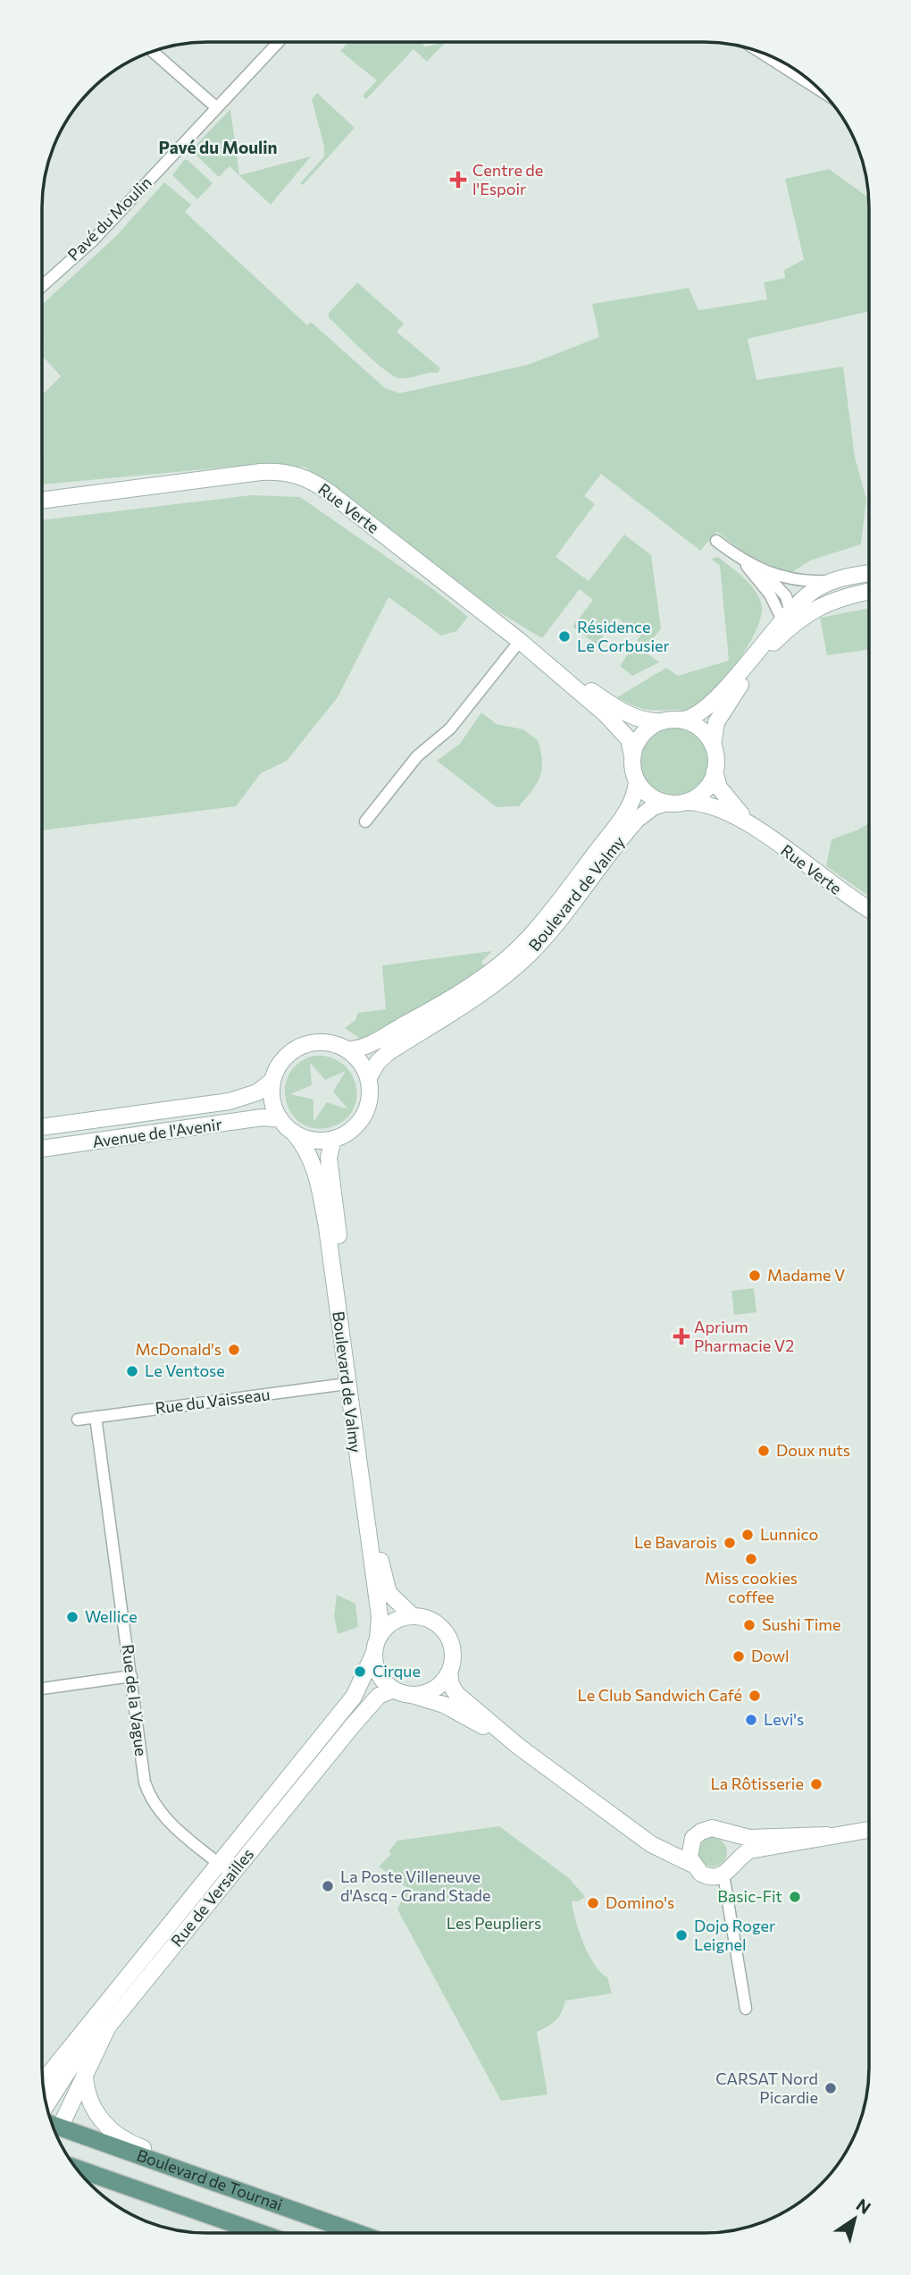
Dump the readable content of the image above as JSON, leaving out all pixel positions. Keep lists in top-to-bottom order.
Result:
{
  "streets": {
    "main road": ["Boulevard de Tournai"],
    "street": [
      "Pavé du Moulin",
      "Rue Verte",
      "Boulevard de Valmy",
      "Avenue de l'Avenir",
      "Rue du Vaisseau",
      "Rue de la Vague",
      "Rue de Versailles"
    ]
  },
  "crossings": [
    ["Rue Verte", "Boulevard de Valmy"],
    ["Boulevard de Valmy", "Avenue de l'Avenir"],
    ["Boulevard de Valmy", "Rue du Vaisseau"],
    ["Boulevard de Valmy", "Rue de Versailles"],
    ["Rue du Vaisseau", "Rue de la Vague"],
    ["Rue de la Vague", "Rue de Versailles"],
    ["Rue de Versailles", "Boulevard de Tournai"]
  ],
  "districts": ["Pavé du Moulin"],
  "parks": ["Les Peupliers"],
  "places": {
    "health": ["Centre de l'Espoir", "Aprium Pharmacie V2"],
    "other": [
      "Résidence Le Corbusier",
      "Madame V",
      "McDonald's",
      "Le Ventose",
      "Doux nuts",
      "Lunnico",
      "Le Bavarois",
      "Miss cookies coffee",
      "Wellice",
      "Sushi Time",
      "Dowl",
      "Cirque",
      "Le Club Sandwich Café",
      "Levi's",
      "La Rôtisserie",
      "La Poste Villeneuve d'Ascq - Grand Stade",
      "Basic-Fit",
      "Domino's",
      "Dojo Roger Leignel",
      "CARSAT Nord Picardie"
    ]
  },
  "north": "top right"
}
